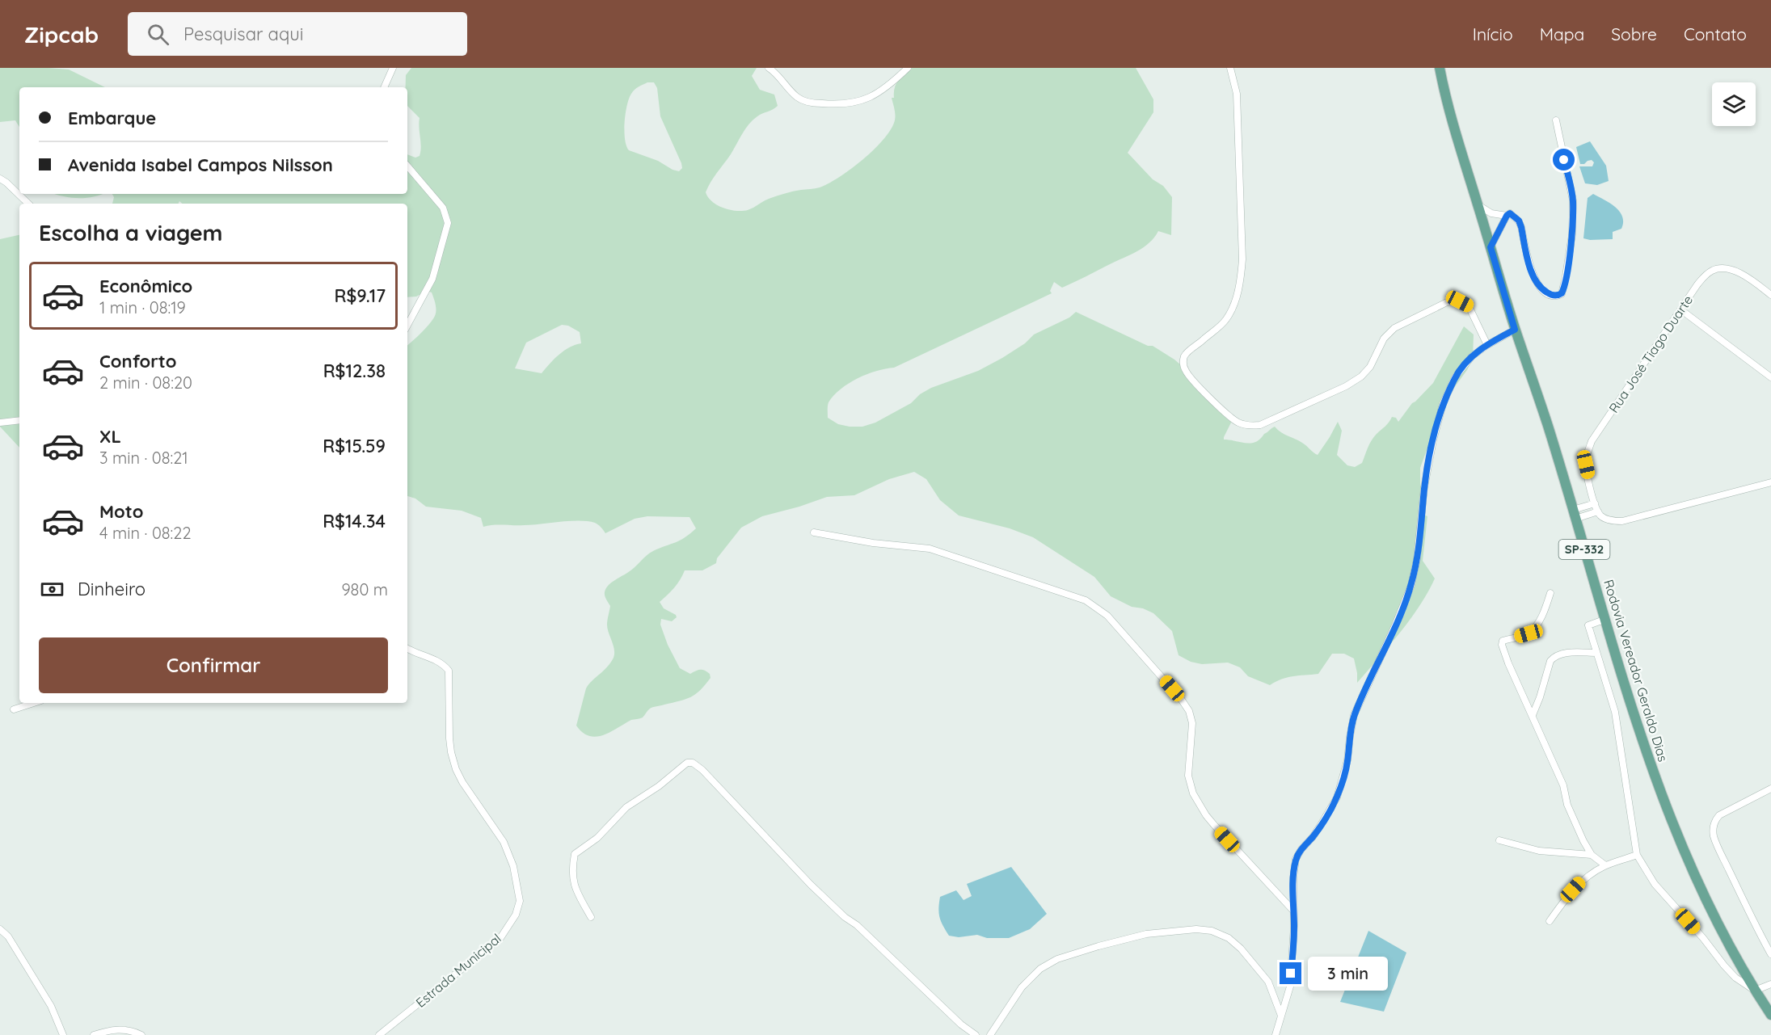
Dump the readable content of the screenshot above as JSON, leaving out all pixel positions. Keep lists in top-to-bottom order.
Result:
{
  "streets": {
    "main road": ["SP-332", "Rodovia Vereador Geraldo Dias"],
    "street": ["Rua José Tiago Duarte", "Estrada Municipal"]
  },
  "page": {
    "header": "Zipcab",
    "search": "Pesquisar aqui",
    "nav": [
      "Início",
      "Mapa",
      "Sobre",
      "Contato"
    ],
    "banner": ["Embarque", "Avenida Isabel Campos Nilsson"],
    "heading": "Escolha a viagem",
    "list": [
      {
        "name": "Econômico",
        "note": "1 min · 08:19",
        "value": "R$9.17"
      },
      {
        "name": "Conforto",
        "note": "2 min · 08:20",
        "value": "R$12.38"
      },
      {
        "name": "XL",
        "note": "3 min · 08:21",
        "value": "R$15.59"
      },
      {
        "name": "Moto",
        "note": "4 min · 08:22",
        "value": "R$14.34"
      }
    ],
    "pay": ["Dinheiro", "980 m"],
    "buttons": "Confirmar",
    "bubble": "3 min"
  }
}
